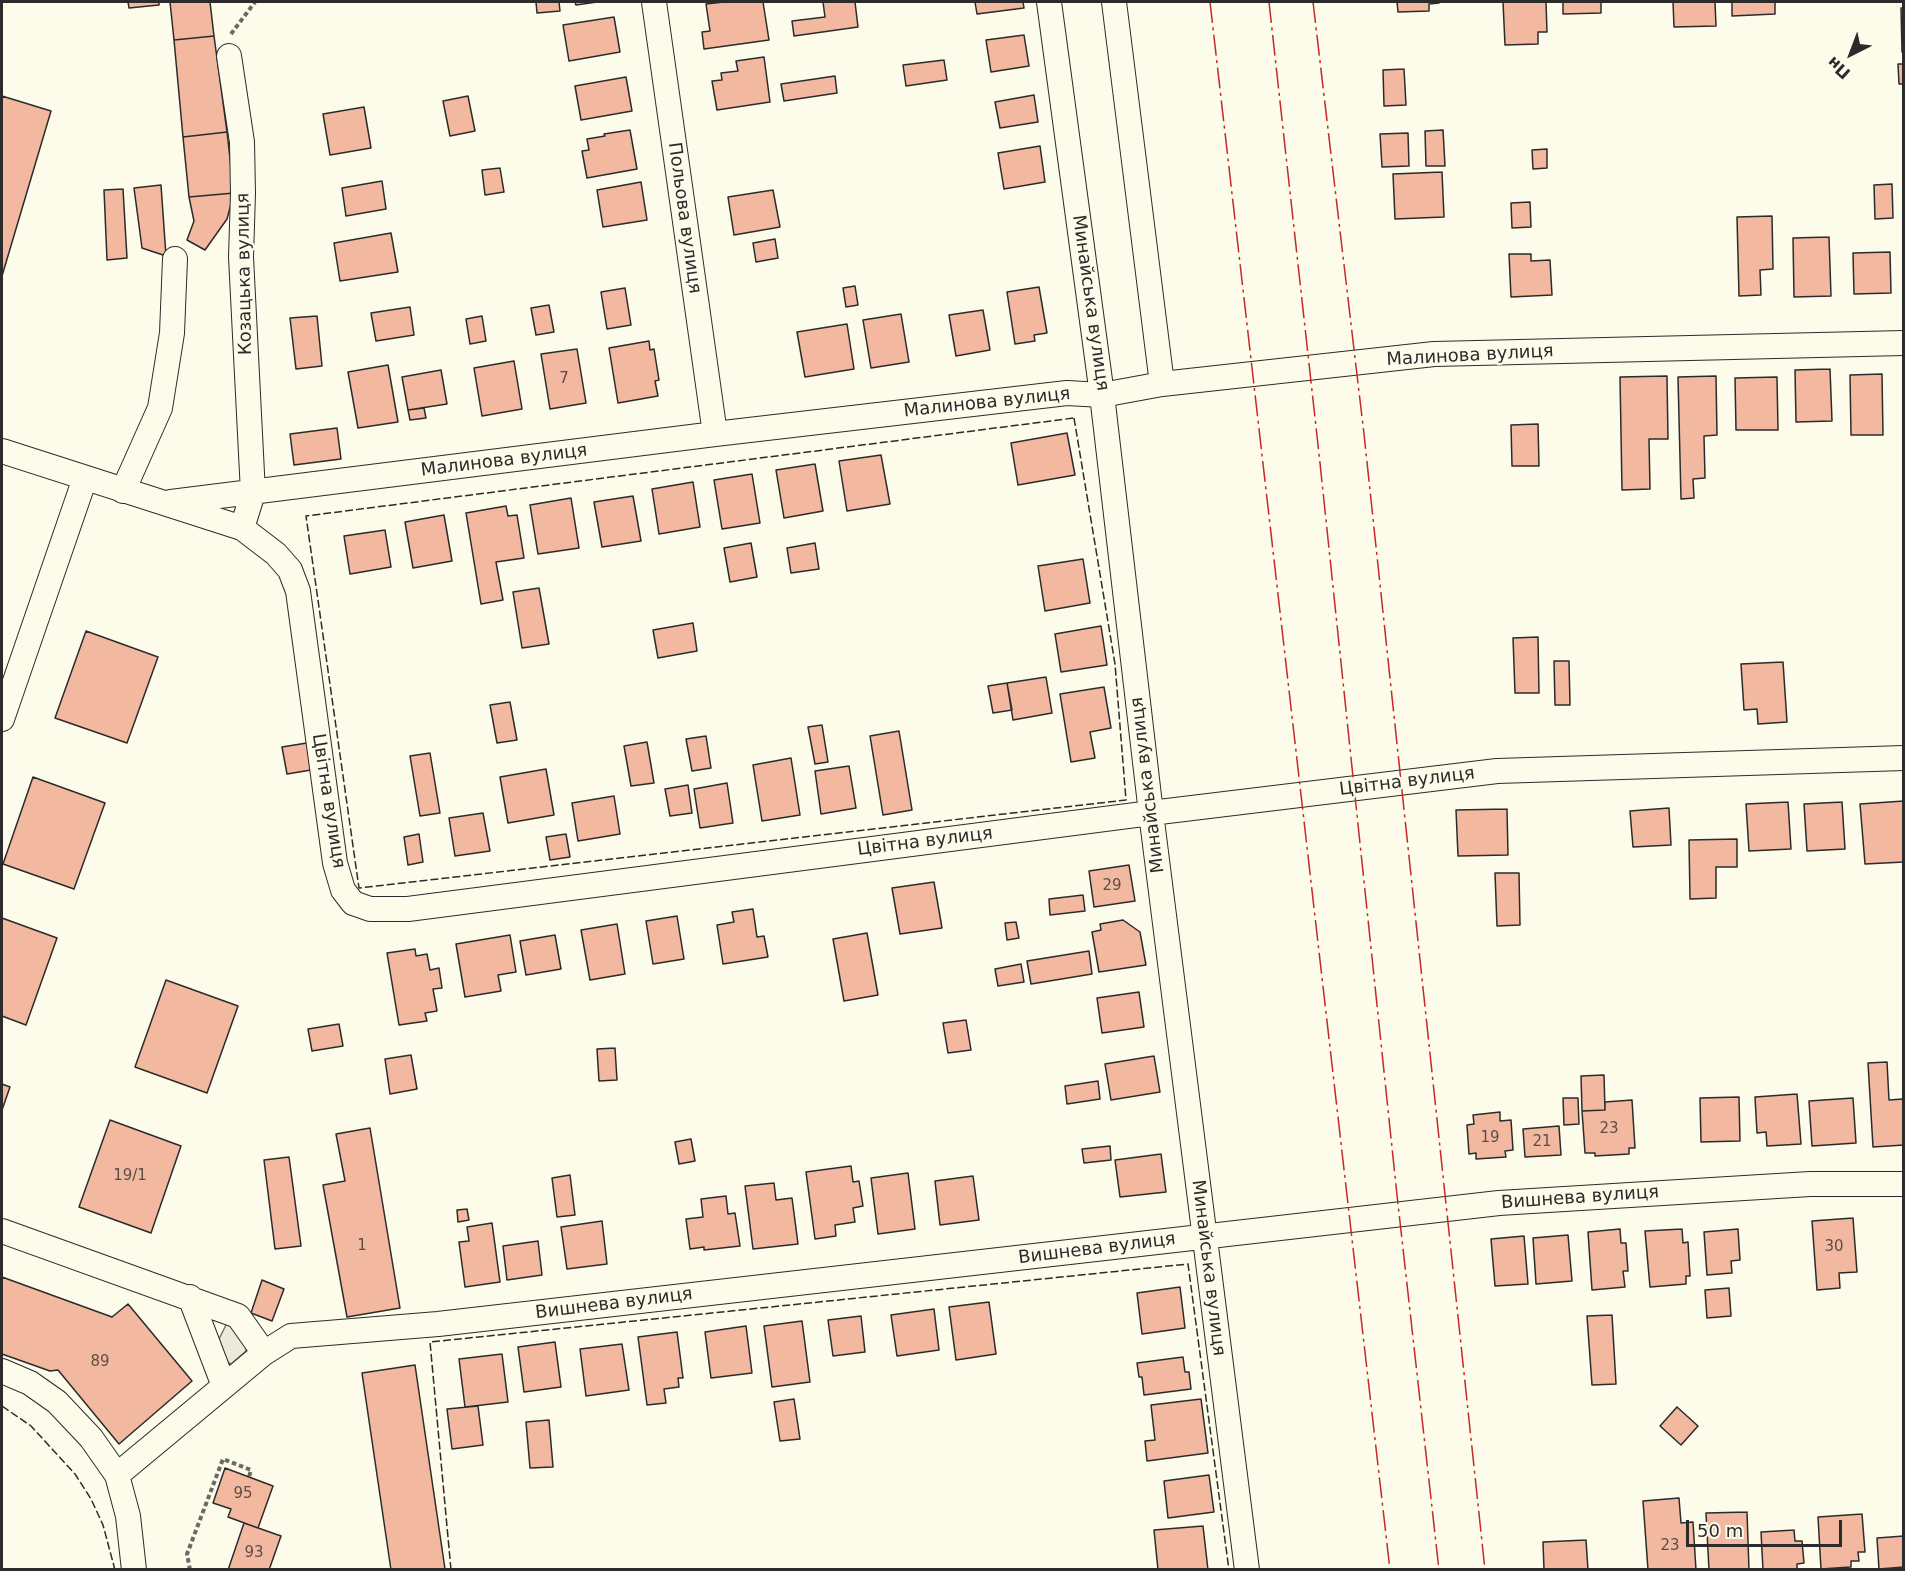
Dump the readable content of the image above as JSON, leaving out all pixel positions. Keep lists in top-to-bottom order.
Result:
{
  "streets": {
    "street": [
      "Польова вулиця",
      "Козацька вулиця",
      "Минайська вулиця",
      "Малинова вулиця",
      "Цвітна вулиця",
      "Вишнева вулиця"
    ]
  },
  "crossings": [
    ["Польова вулиця", "Малинова вулиця"],
    ["Козацька вулиця", "Малинова вулиця"],
    ["Минайська вулиця", "Малинова вулиця"],
    ["Минайська вулиця", "Цвітна вулиця"],
    ["Минайська вулиця", "Вишнева вулиця"]
  ],
  "house_numbers": [
    "7",
    "29",
    "23",
    "19",
    "21",
    "19/1",
    "1",
    "30",
    "89",
    "95",
    "23",
    "93"
  ],
  "scale_bar": "50 m",
  "north": "bottom left"
}
